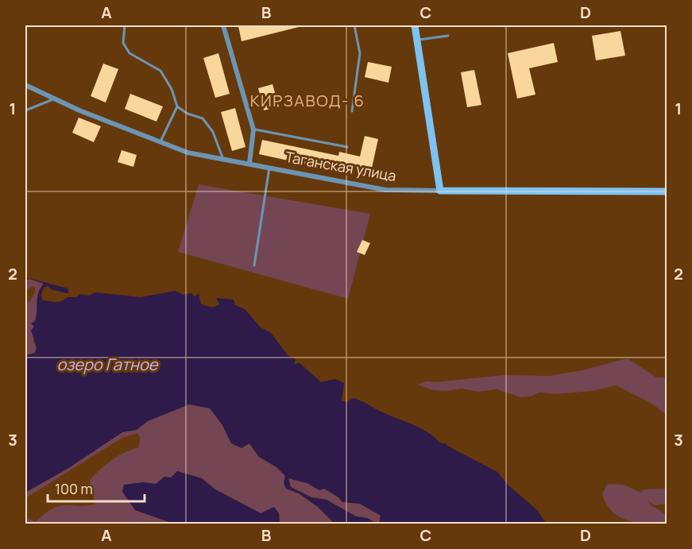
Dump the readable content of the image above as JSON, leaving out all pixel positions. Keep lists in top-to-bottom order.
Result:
{
  "streets": {
    "main road": ["Таганская улица"]
  },
  "districts": ["КИРЗАВОД- 6"],
  "water": ["озеро Гатное"],
  "scale_bar": "100 m",
  "grid": {
    "columns": [
      "A",
      "B",
      "C",
      "D"
    ],
    "rows": ["1", "2", "3"]
  }
}
